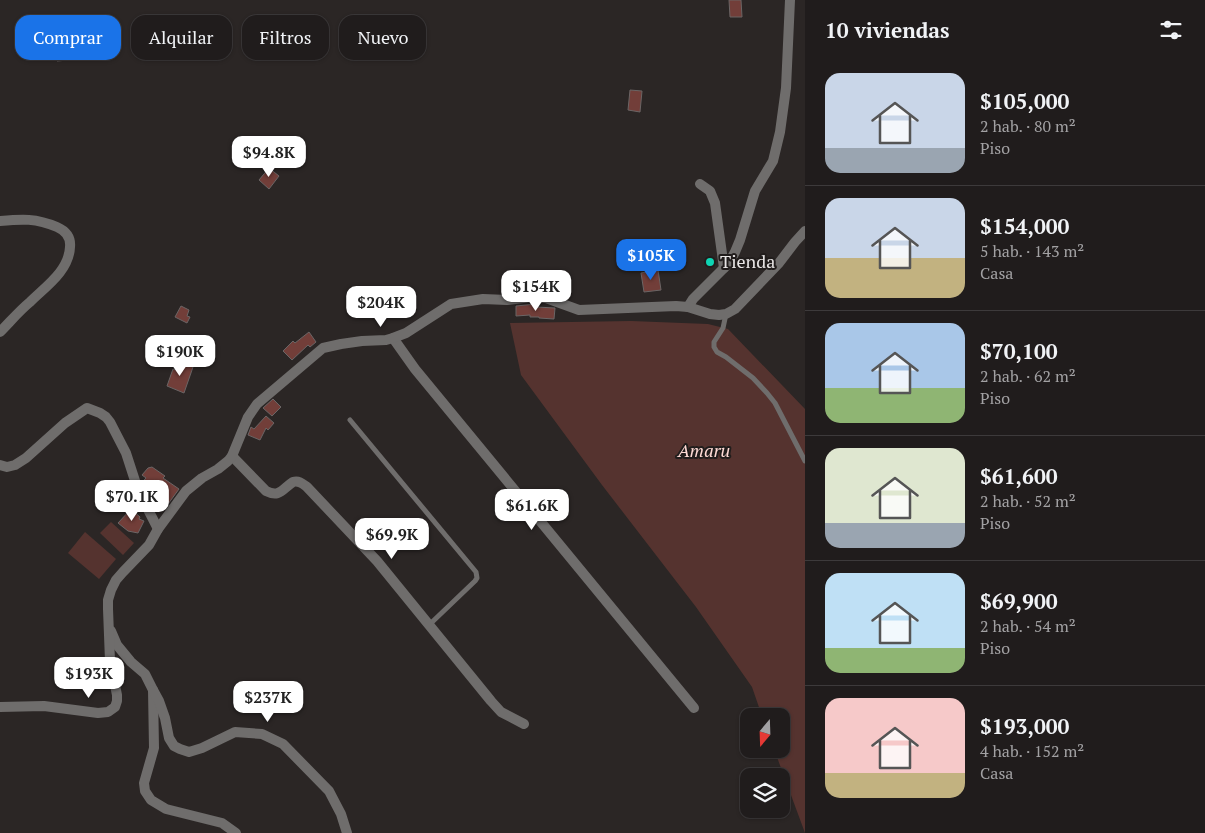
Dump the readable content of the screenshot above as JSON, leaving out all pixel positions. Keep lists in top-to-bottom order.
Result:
{
  "parks": ["Amaru"],
  "places": ["Tienda"],
  "north": "bottom",
  "page": {
    "heading": "10 viviendas",
    "chip": [
      "Comprar",
      "Alquilar",
      "Filtros",
      "Nuevo"
    ],
    "list": [
      {
        "name": "$105,000",
        "note": "2 hab. · 80 m² · Piso"
      },
      {
        "name": "$154,000",
        "note": "5 hab. · 143 m² · Casa"
      },
      {
        "name": "$70,100",
        "note": "2 hab. · 62 m² · Piso"
      },
      {
        "name": "$61,600",
        "note": "2 hab. · 52 m² · Piso"
      },
      {
        "name": "$69,900",
        "note": "2 hab. · 54 m² · Piso"
      },
      {
        "name": "$193,000",
        "note": "4 hab. · 152 m² · Casa"
      }
    ],
    "price": [
      "$94.8K",
      "$105K",
      "$154K",
      "$204K",
      "$190K",
      "$70.1K",
      "$61.6K",
      "$69.9K",
      "$193K",
      "$237K"
    ]
  }
}
